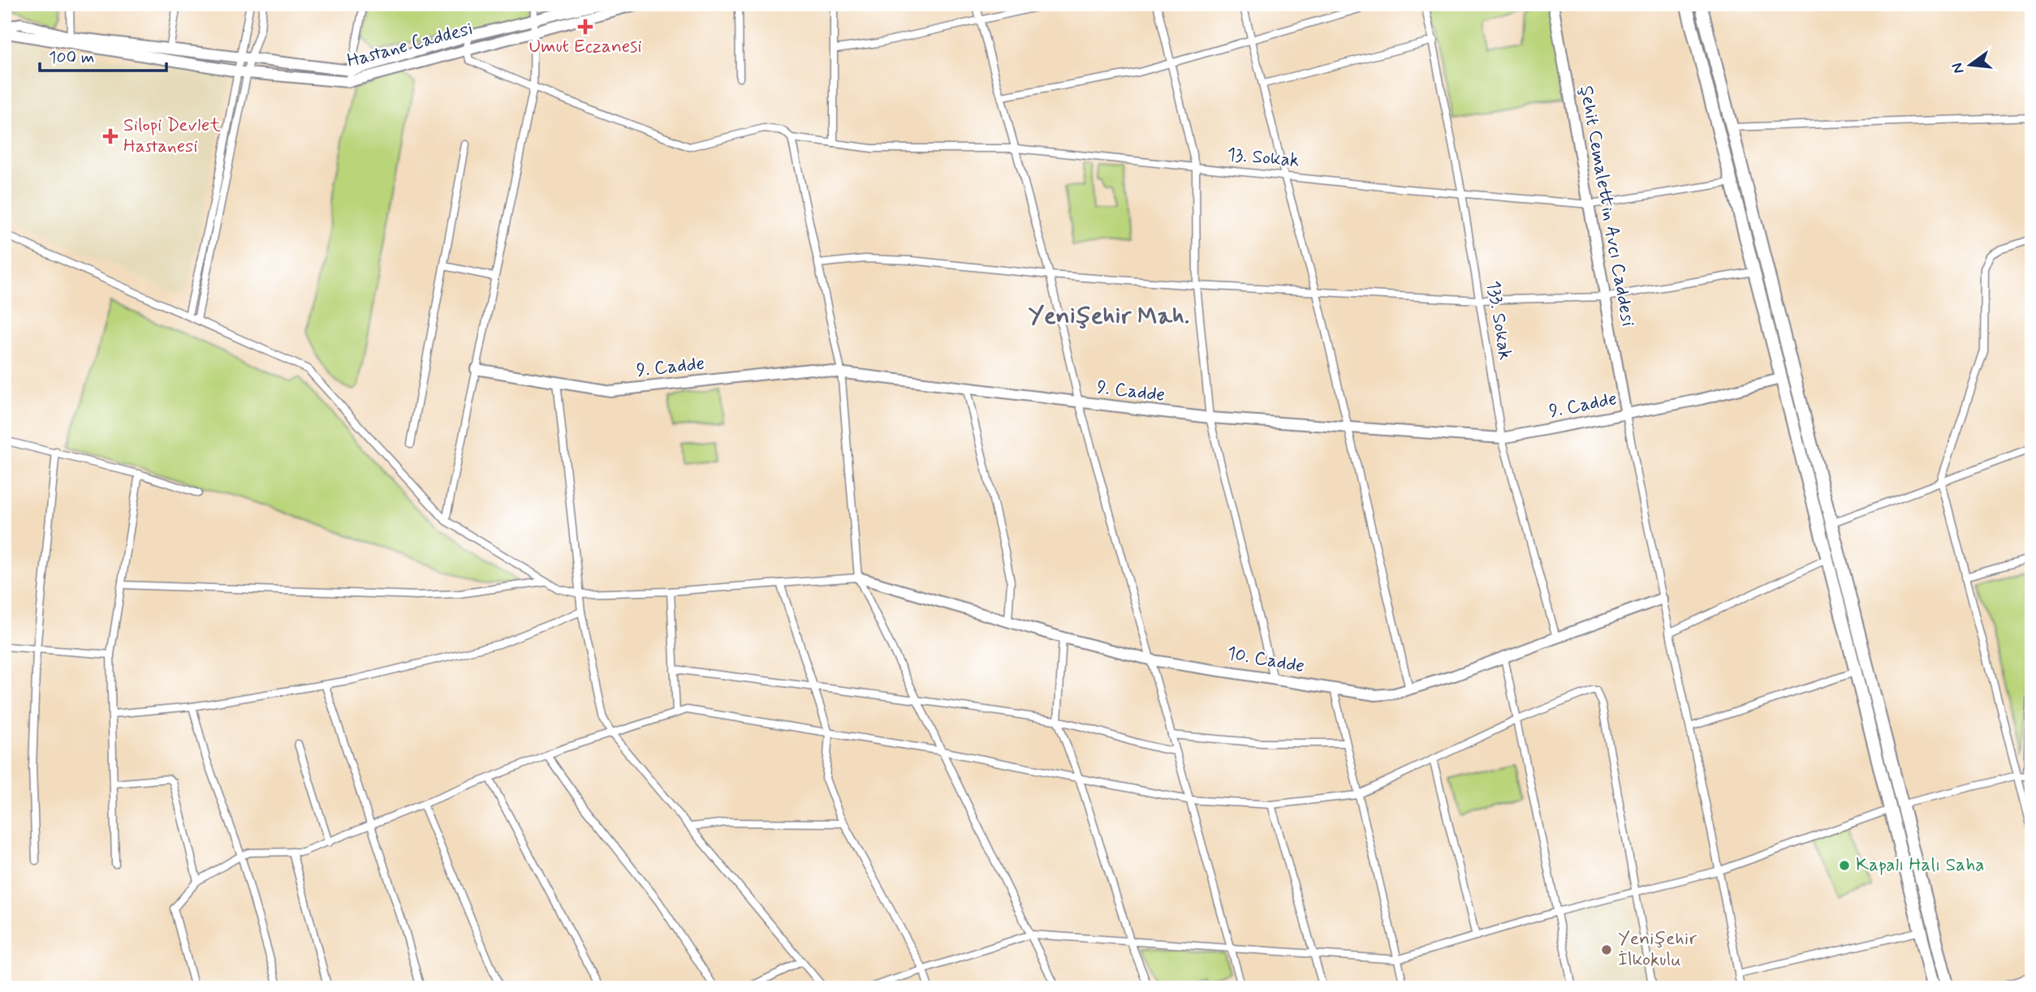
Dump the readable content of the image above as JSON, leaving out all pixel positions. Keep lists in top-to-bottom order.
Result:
{
  "streets": {
    "street": [
      "Hastane Caddesi",
      "13. Sokak",
      "Şehit Cemalettin Avcı Caddesi",
      "133. Sokak",
      "9. Cadde",
      "10. Cadde"
    ]
  },
  "crossings": [
    ["Hastane Caddesi", "13. Sokak"],
    ["13. Sokak", "Şehit Cemalettin Avcı Caddesi"],
    ["13. Sokak", "133. Sokak"],
    ["Şehit Cemalettin Avcı Caddesi", "9. Cadde"],
    ["133. Sokak", "9. Cadde"],
    ["133. Sokak", "10. Cadde"]
  ],
  "districts": ["Yenişehir Mah."],
  "places": {
    "health": ["Umut Eczanesi", "Silopi Devlet Hastanesi"],
    "other": ["Kapalı Halı Saha", "Yenişehir İlkokulu"]
  },
  "scale_bar": "100 m",
  "north": "left"
}
